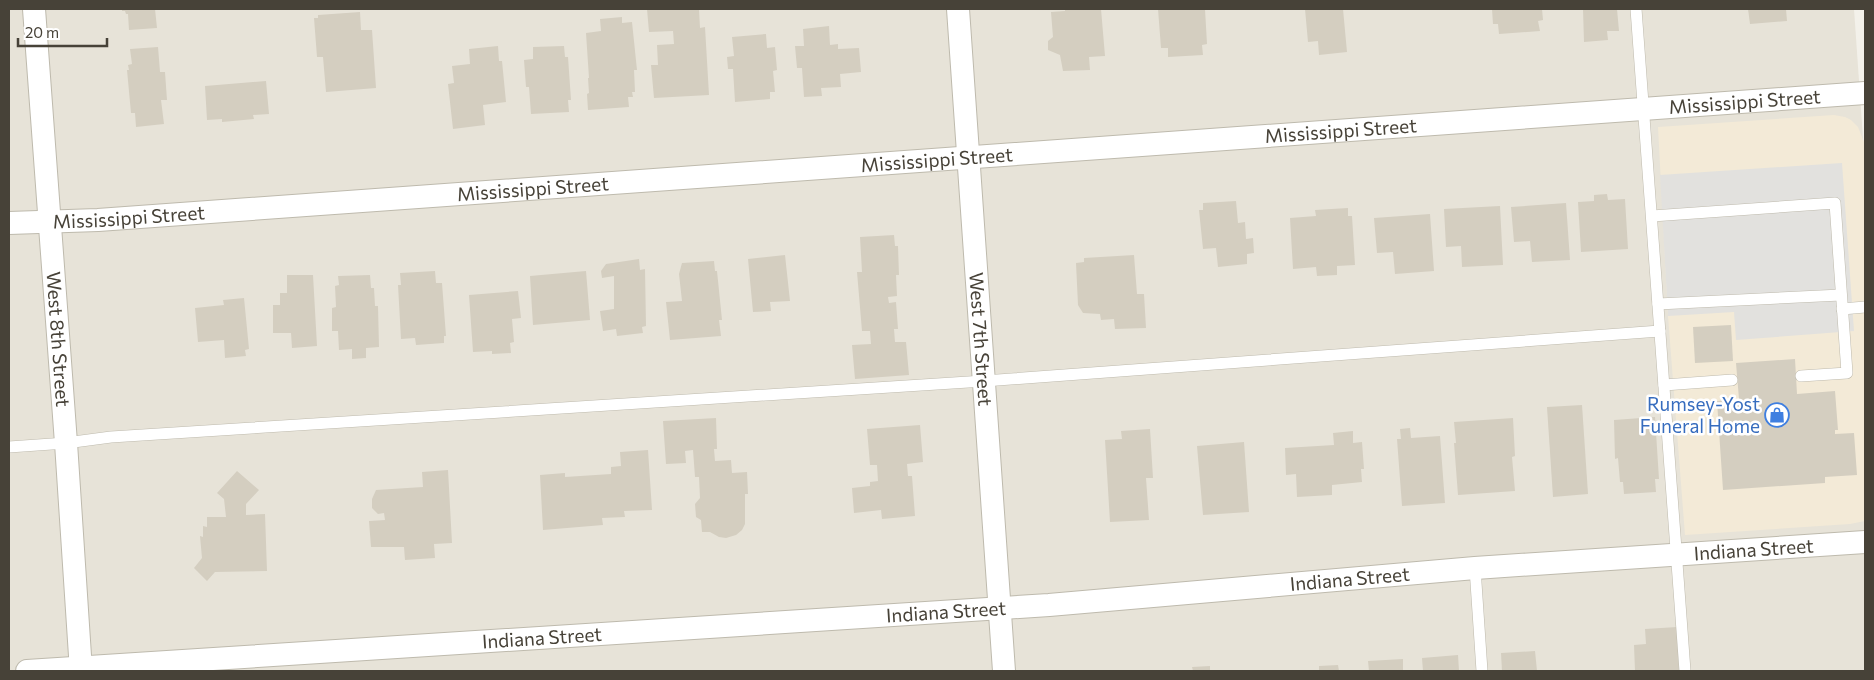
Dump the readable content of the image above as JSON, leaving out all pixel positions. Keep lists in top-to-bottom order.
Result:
{
  "streets": {
    "street": [
      "Mississippi Street",
      "West 8th Street",
      "West 7th Street",
      "Indiana Street"
    ]
  },
  "crossings": [
    ["Mississippi Street", "West 8th Street"],
    ["Mississippi Street", "West 7th Street"],
    ["West 8th Street", "Indiana Street"],
    ["West 7th Street", "Indiana Street"]
  ],
  "places": {
    "shop": ["Rumsey-Yost Funeral Home"]
  },
  "scale_bar": "20 m"
}
